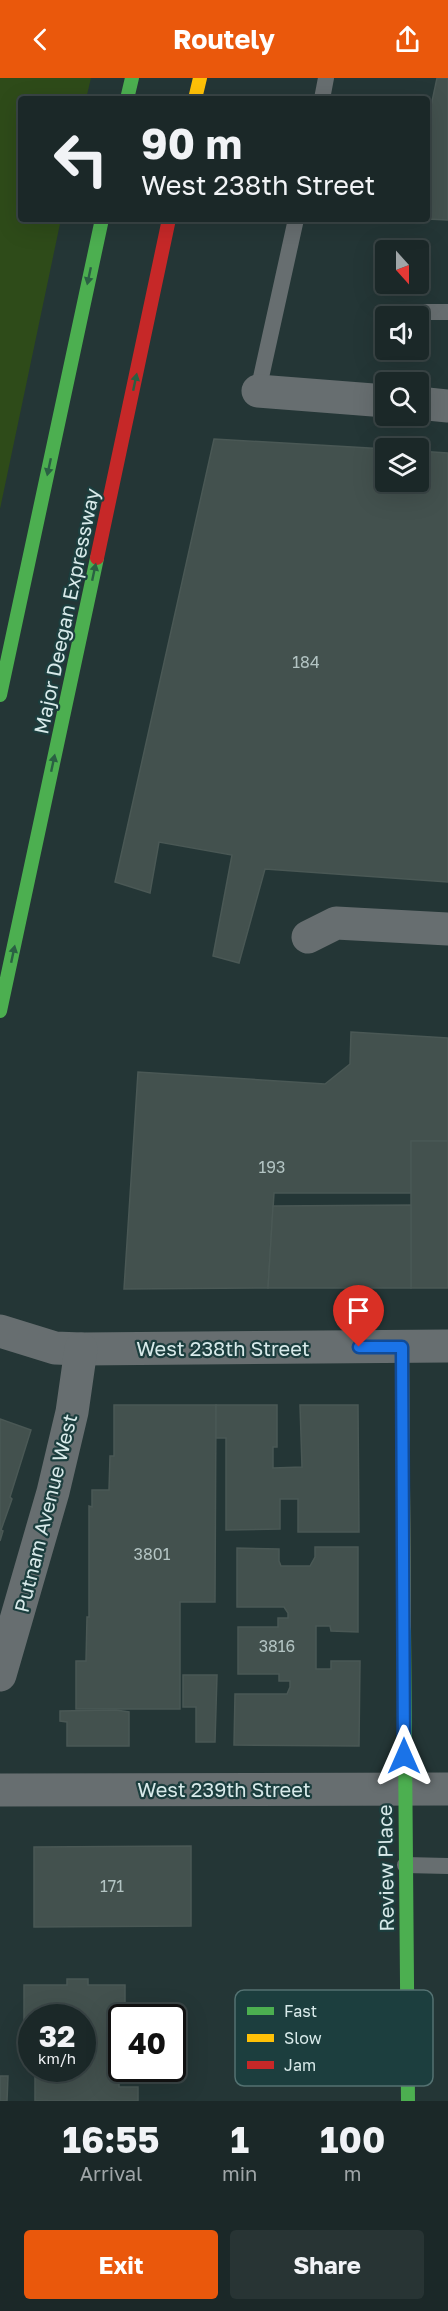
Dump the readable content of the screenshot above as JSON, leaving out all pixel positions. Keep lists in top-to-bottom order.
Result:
{
  "streets": {
    "main road": ["Major Deegan Expressway", "Review Place"],
    "street": ["West 238th Street", "Putnam Avenue West", "West 239th Street"]
  },
  "crossings": [
    ["West 238th Street", "Putnam Avenue West"],
    ["West 238th Street", "Review Place"],
    ["West 239th Street", "Review Place"]
  ],
  "house_numbers": [
    "184",
    "193",
    "3801",
    "3816",
    "171"
  ],
  "legend": ["Fast", "Slow", "Jam"],
  "north": "bottom",
  "page": {
    "header": "Routely",
    "turn": ["90 m", "West 238th Street"],
    "speed": "32 km/h",
    "limit": "40",
    "eta": [
      "16:55",
      "Arrival",
      "1",
      "min",
      "100",
      "m"
    ],
    "buttons": ["Exit", "Share"]
  }
}
